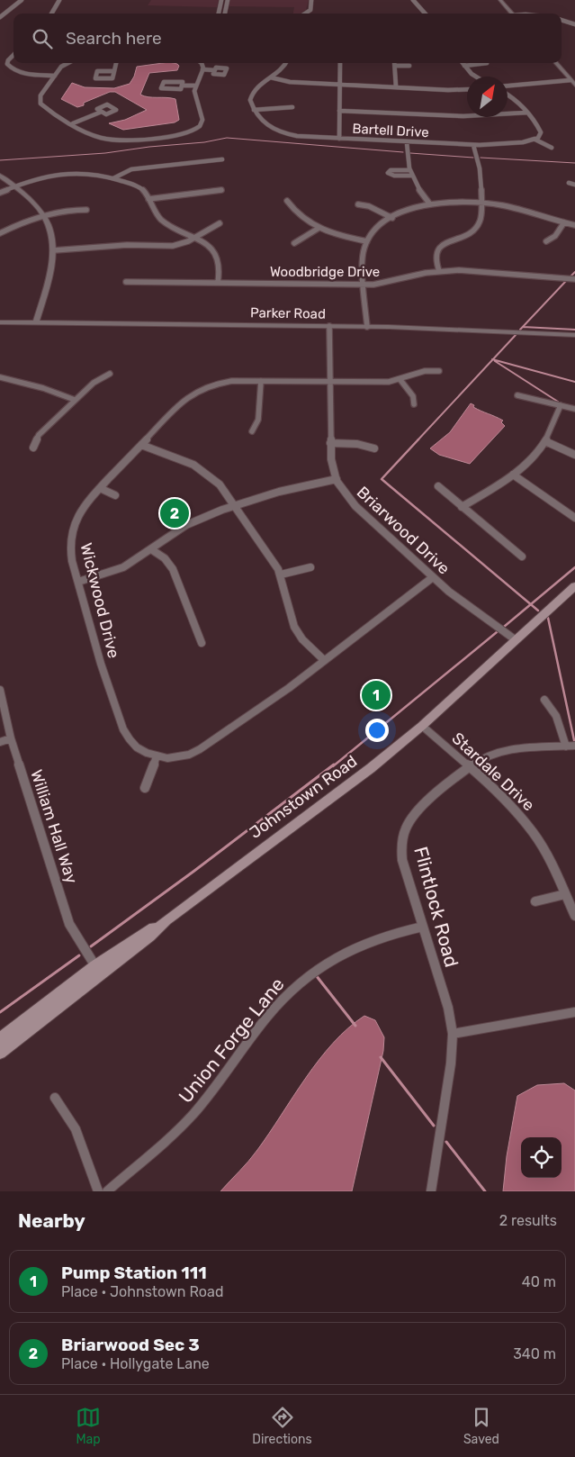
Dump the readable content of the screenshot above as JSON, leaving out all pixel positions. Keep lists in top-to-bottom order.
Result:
{
  "streets": {
    "main road": ["Johnstown Road"],
    "street": [
      "Bartell Drive",
      "Woodbridge Drive",
      "Parker Road",
      "Briarwood Drive",
      "Wickwood Drive",
      "Stardale Drive",
      "William Hall Way",
      "Flintlock Road",
      "Union Forge Lane"
    ]
  },
  "crossings": [
    ["Parker Road", "Briarwood Drive"],
    ["Briarwood Drive", "Wickwood Drive"],
    ["Briarwood Drive", "Johnstown Road"],
    ["Stardale Drive", "Johnstown Road"],
    ["Stardale Drive", "Flintlock Road"],
    ["Johnstown Road", "William Hall Way"],
    ["Flintlock Road", "Union Forge Lane"]
  ],
  "north": "top right",
  "page": {
    "search": "Search here",
    "pins": ["2", "1"],
    "heading": ["Nearby", "2 results"],
    "list": [
      {
        "mark": "1",
        "name": "Pump Station 111",
        "note": "Place · Johnstown Road",
        "value": "40 m"
      },
      {
        "mark": "2",
        "name": "Briarwood Sec 3",
        "note": "Place · Hollygate Lane",
        "value": "340 m"
      }
    ],
    "nav": ["Map", "Directions", "Saved"]
  }
}
